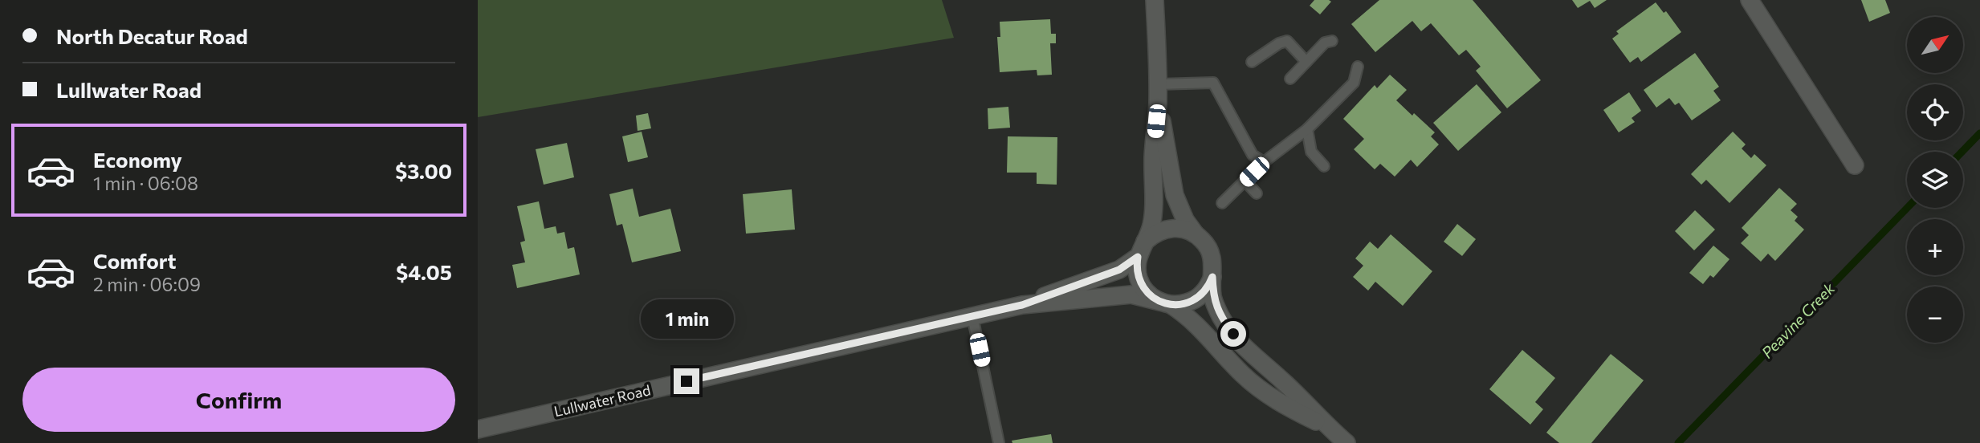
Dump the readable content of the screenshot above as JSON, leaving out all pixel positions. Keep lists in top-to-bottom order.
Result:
{
  "streets": {
    "main road": ["Lullwater Road"]
  },
  "water": ["Peavine Creek"],
  "north": "top right",
  "page": {
    "banner": ["North Decatur Road", "Lullwater Road"],
    "map_buttons": ["+", "−"],
    "list": [
      {
        "name": "Economy",
        "note": "1 min · 06:08",
        "value": "$3.00"
      },
      {
        "name": "Comfort",
        "note": "2 min · 06:09",
        "value": "$4.05"
      }
    ],
    "bubble": "1 min",
    "buttons": "Confirm"
  }
}
